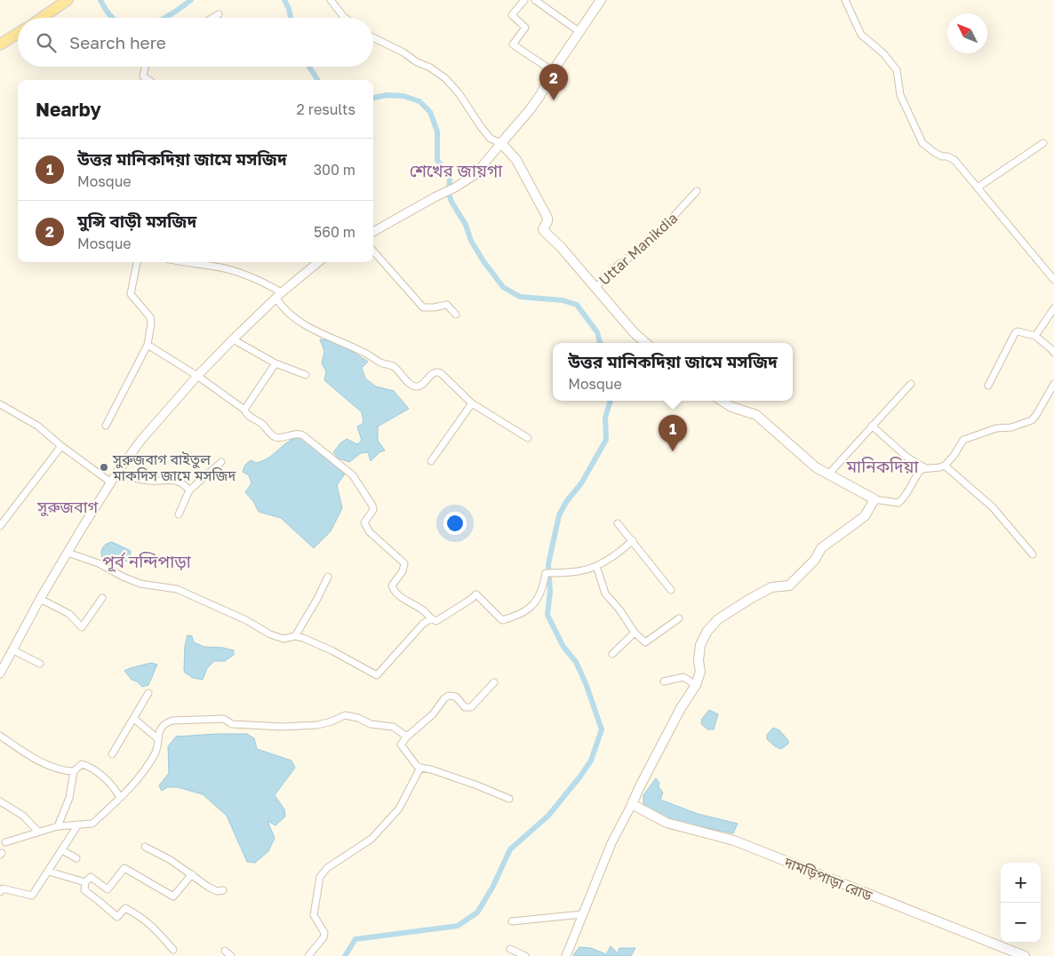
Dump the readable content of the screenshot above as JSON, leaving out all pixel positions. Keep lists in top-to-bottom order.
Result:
{
  "streets": {
    "main road": ["Uttar Manikdia", "দামড়িপাড়া রোড"]
  },
  "districts": [
    "শেখের জায়গা",
    "মানিকদিয়া",
    "সুরুজবাগ",
    "পূর্ব নন্দিপাড়া"
  ],
  "places": ["সুরুজবাগ বাইতুল মাকদিস জামে মসজিদ"],
  "north": "top left",
  "page": {
    "search": "Search here",
    "pins": ["2", "1"],
    "heading": ["Nearby", "2 results"],
    "list": [
      {
        "mark": "1",
        "name": "উত্তর মানিকদিয়া জামে মসজিদ",
        "note": "Mosque",
        "value": "300 m"
      },
      {
        "mark": "2",
        "name": "মুন্সি বাড়ী মসজিদ",
        "note": "Mosque",
        "value": "560 m"
      }
    ],
    "popup": ["উত্তর মানিকদিয়া জামে মসজিদ", "Mosque"],
    "map_buttons": ["+", "−"]
  }
}
